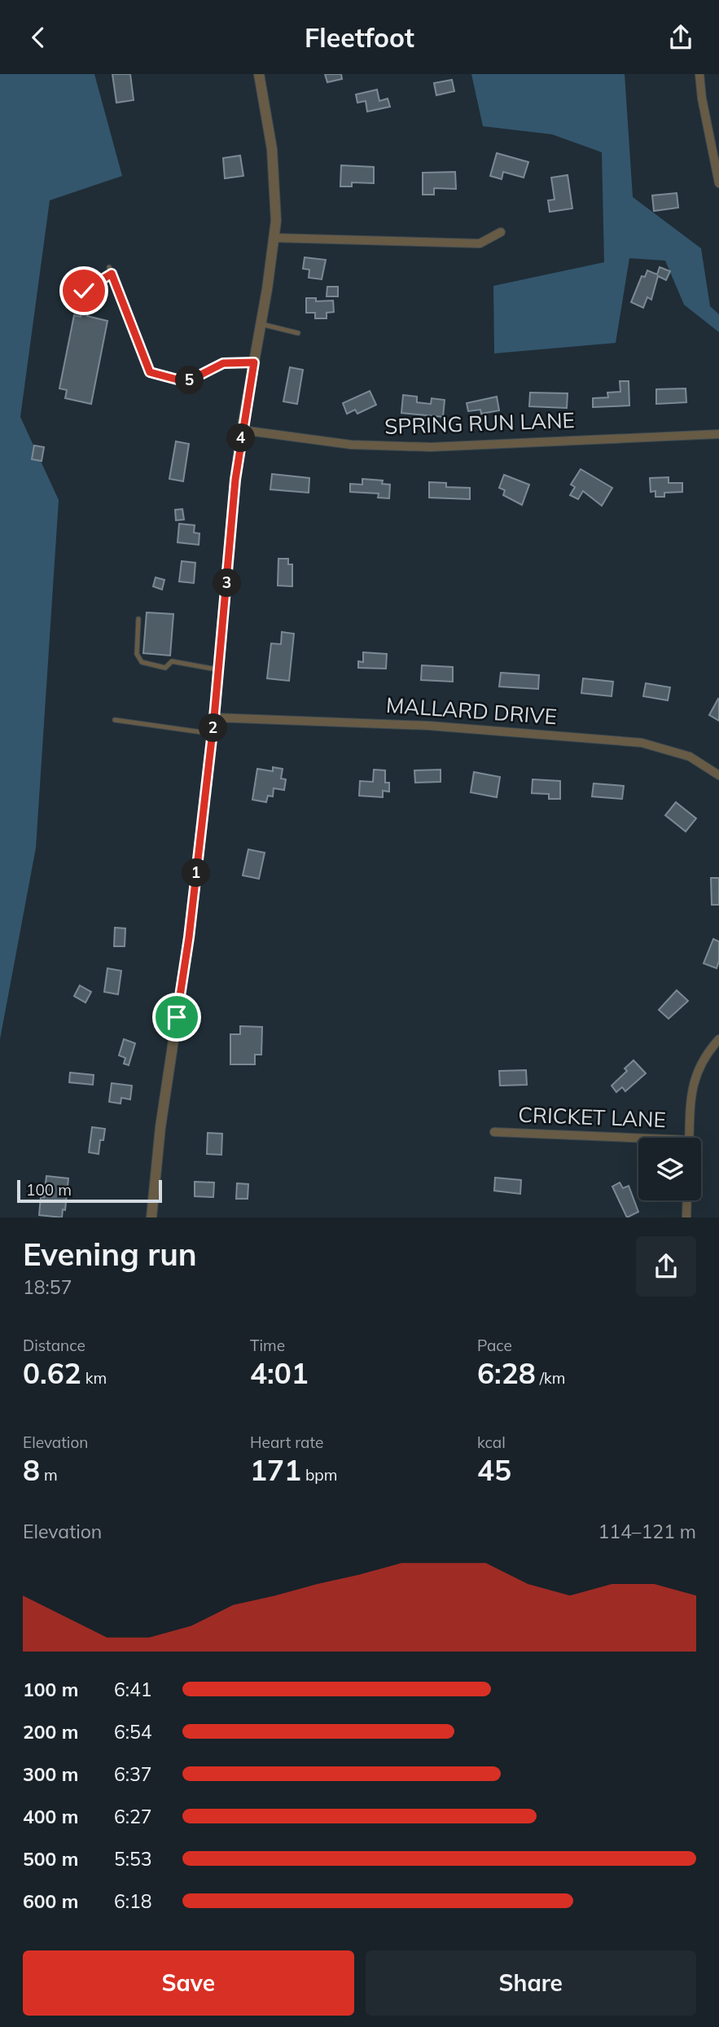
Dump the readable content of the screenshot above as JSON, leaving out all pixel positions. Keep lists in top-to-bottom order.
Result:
{
  "streets": {
    "street": ["SPRING RUN LANE", "MALLARD DRIVE", "CRICKET LANE"]
  },
  "scale_bar": "100 m",
  "page": {
    "header": "Fleetfoot",
    "pins": [
      "5",
      "4",
      "3",
      "2",
      "1"
    ],
    "scale": "100 m",
    "heading": ["Evening run", "18:57"],
    "stats": [
      ["Distance", "0.62 km"],
      ["Time", "4:01"],
      ["Pace", "6:28 /km"],
      ["Elevation", "8 m"],
      ["Heart rate", "171 bpm"],
      ["kcal", "45"]
    ],
    "chart": ["Elevation", "114–121 m"],
    "list": [
      {
        "name": "100 m",
        "note": "6:41"
      },
      {
        "name": "200 m",
        "note": "6:54"
      },
      {
        "name": "300 m",
        "note": "6:37"
      },
      {
        "name": "400 m",
        "note": "6:27"
      },
      {
        "name": "500 m",
        "note": "5:53"
      },
      {
        "name": "600 m",
        "note": "6:18"
      }
    ],
    "buttons": ["Save", "Share"]
  }
}
